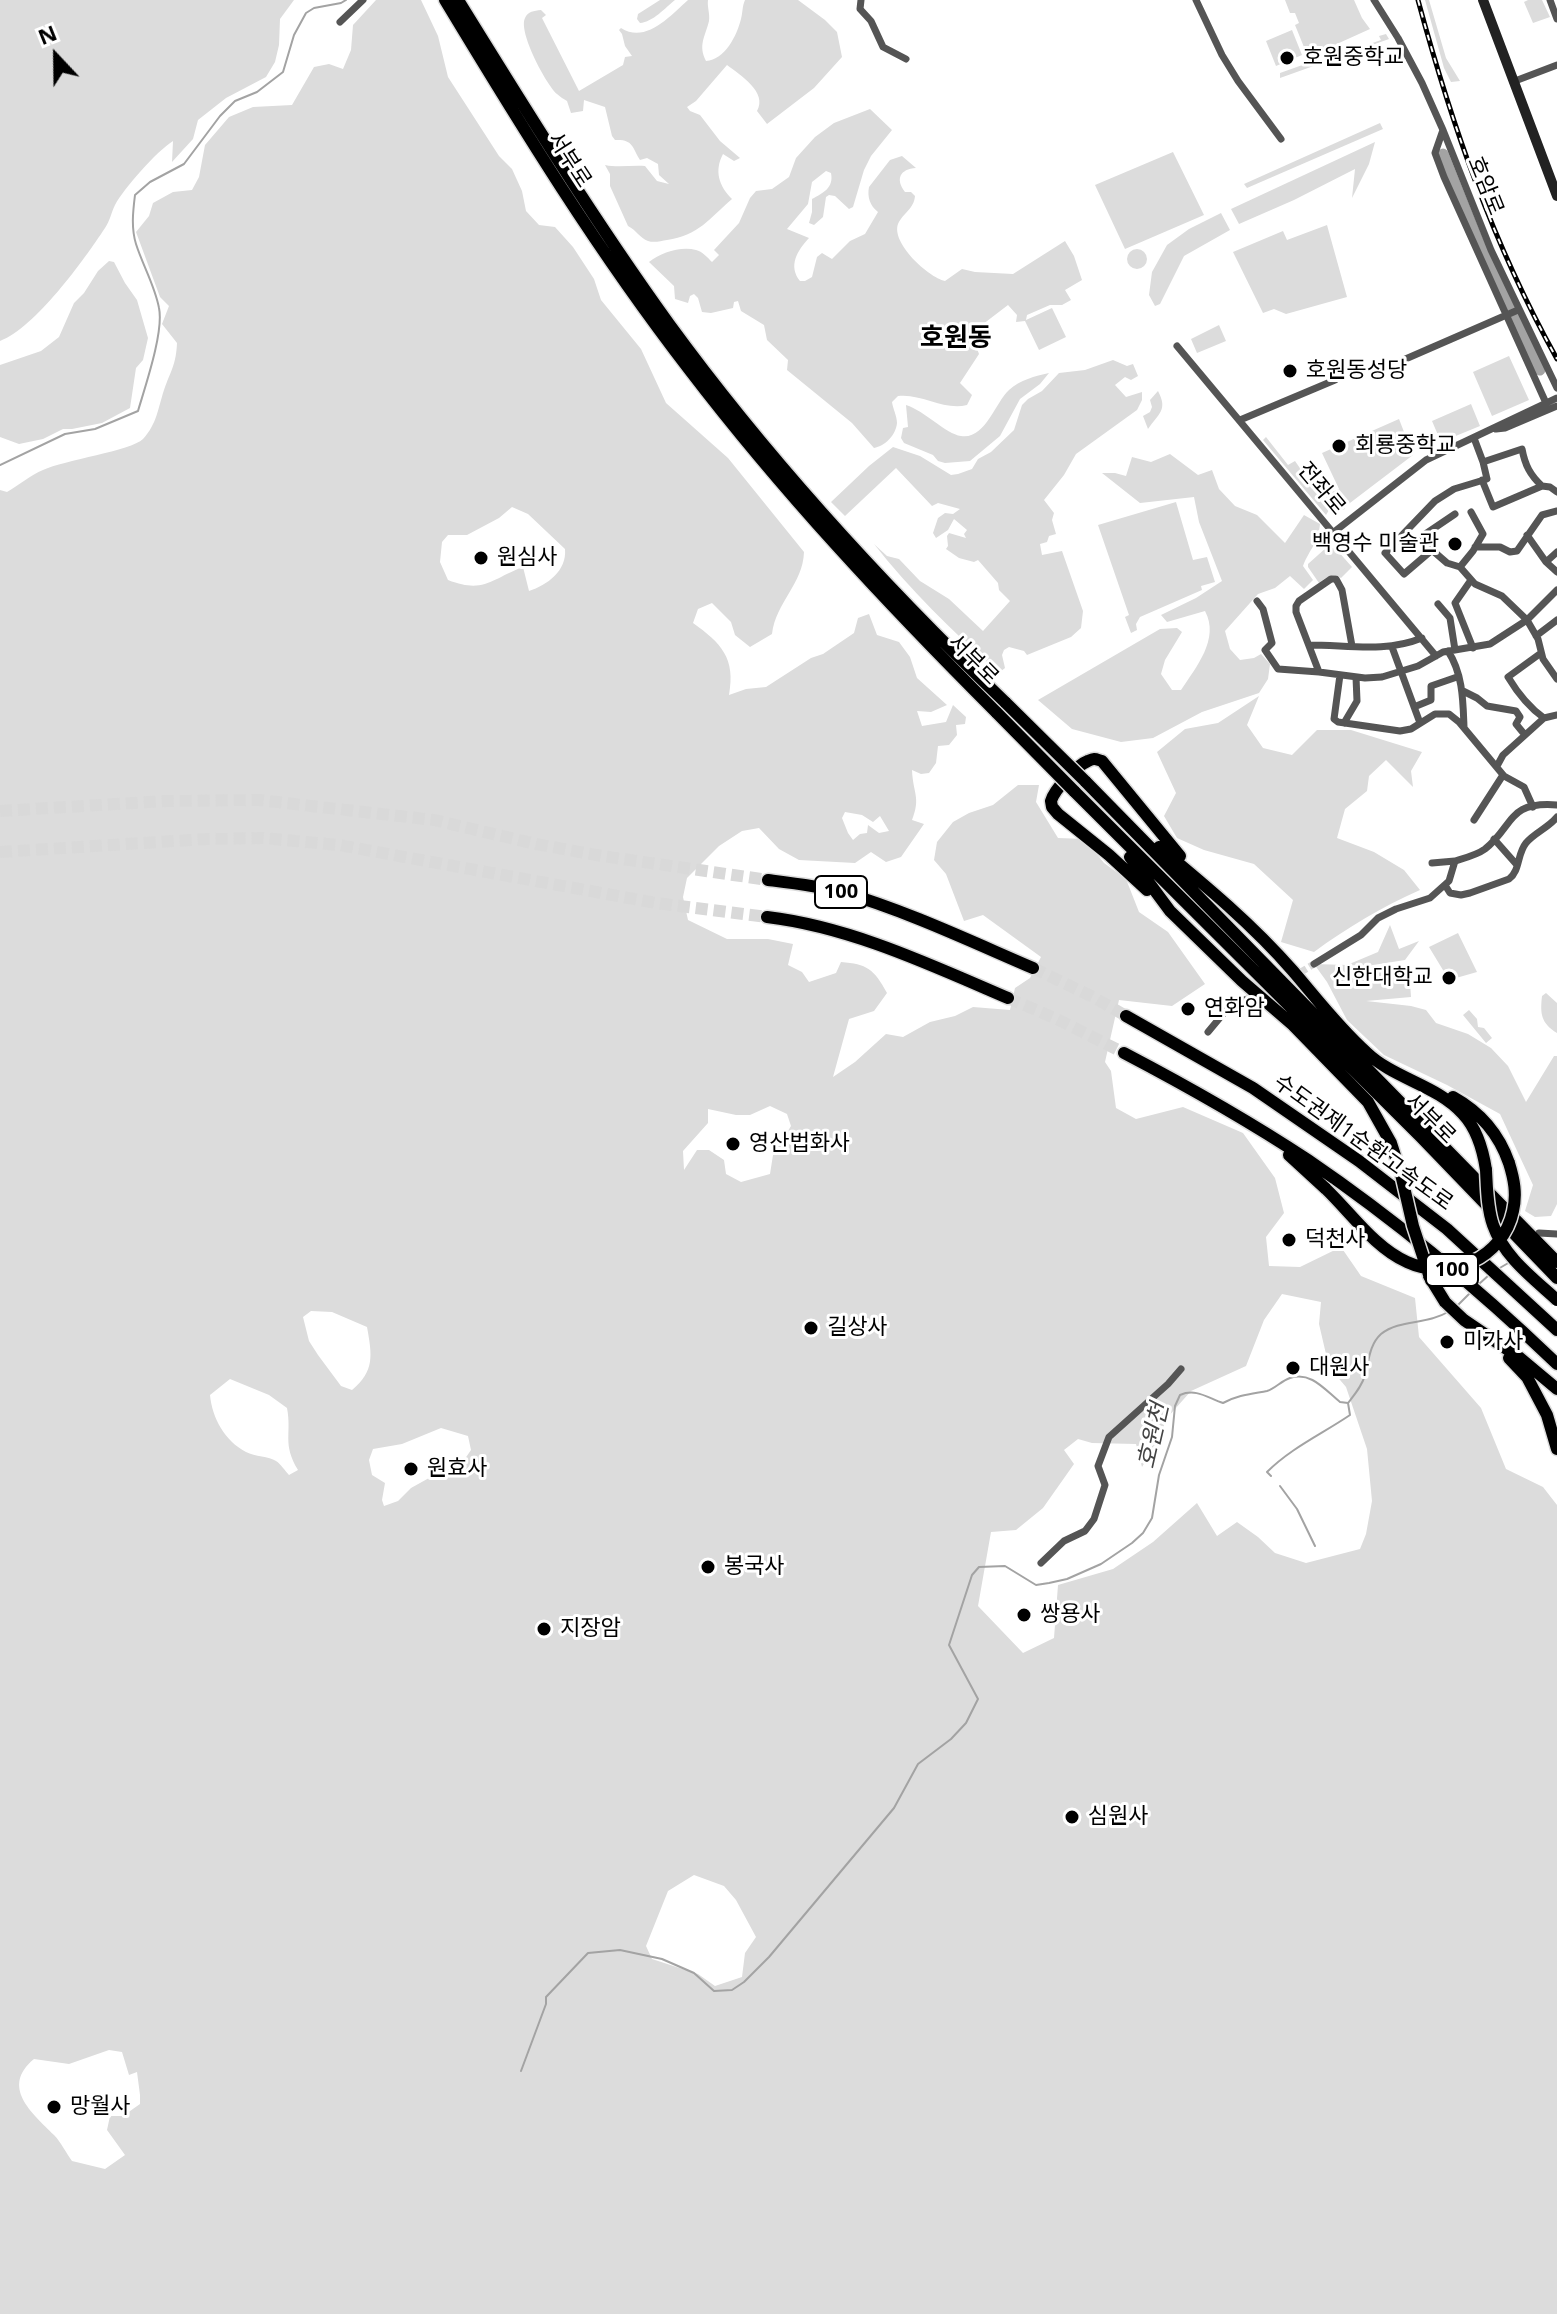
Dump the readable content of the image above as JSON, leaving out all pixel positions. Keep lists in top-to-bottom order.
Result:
{
  "streets": {
    "highway": ["서부로", "100", "수도권제1순환고속도로"],
    "street": ["호암로", "전좌로"]
  },
  "districts": ["호원동"],
  "water": ["호원천"],
  "places": [
    "호원중학교",
    "호원동성당",
    "회룡중학교",
    "백영수 미술관",
    "원심사",
    "신한대학교",
    "연화암",
    "영산법화사",
    "덕천사",
    "길상사",
    "미가사",
    "대원사",
    "원효사",
    "봉국사",
    "쌍용사",
    "지장암",
    "심원사",
    "망월사"
  ],
  "north": "top"
}
